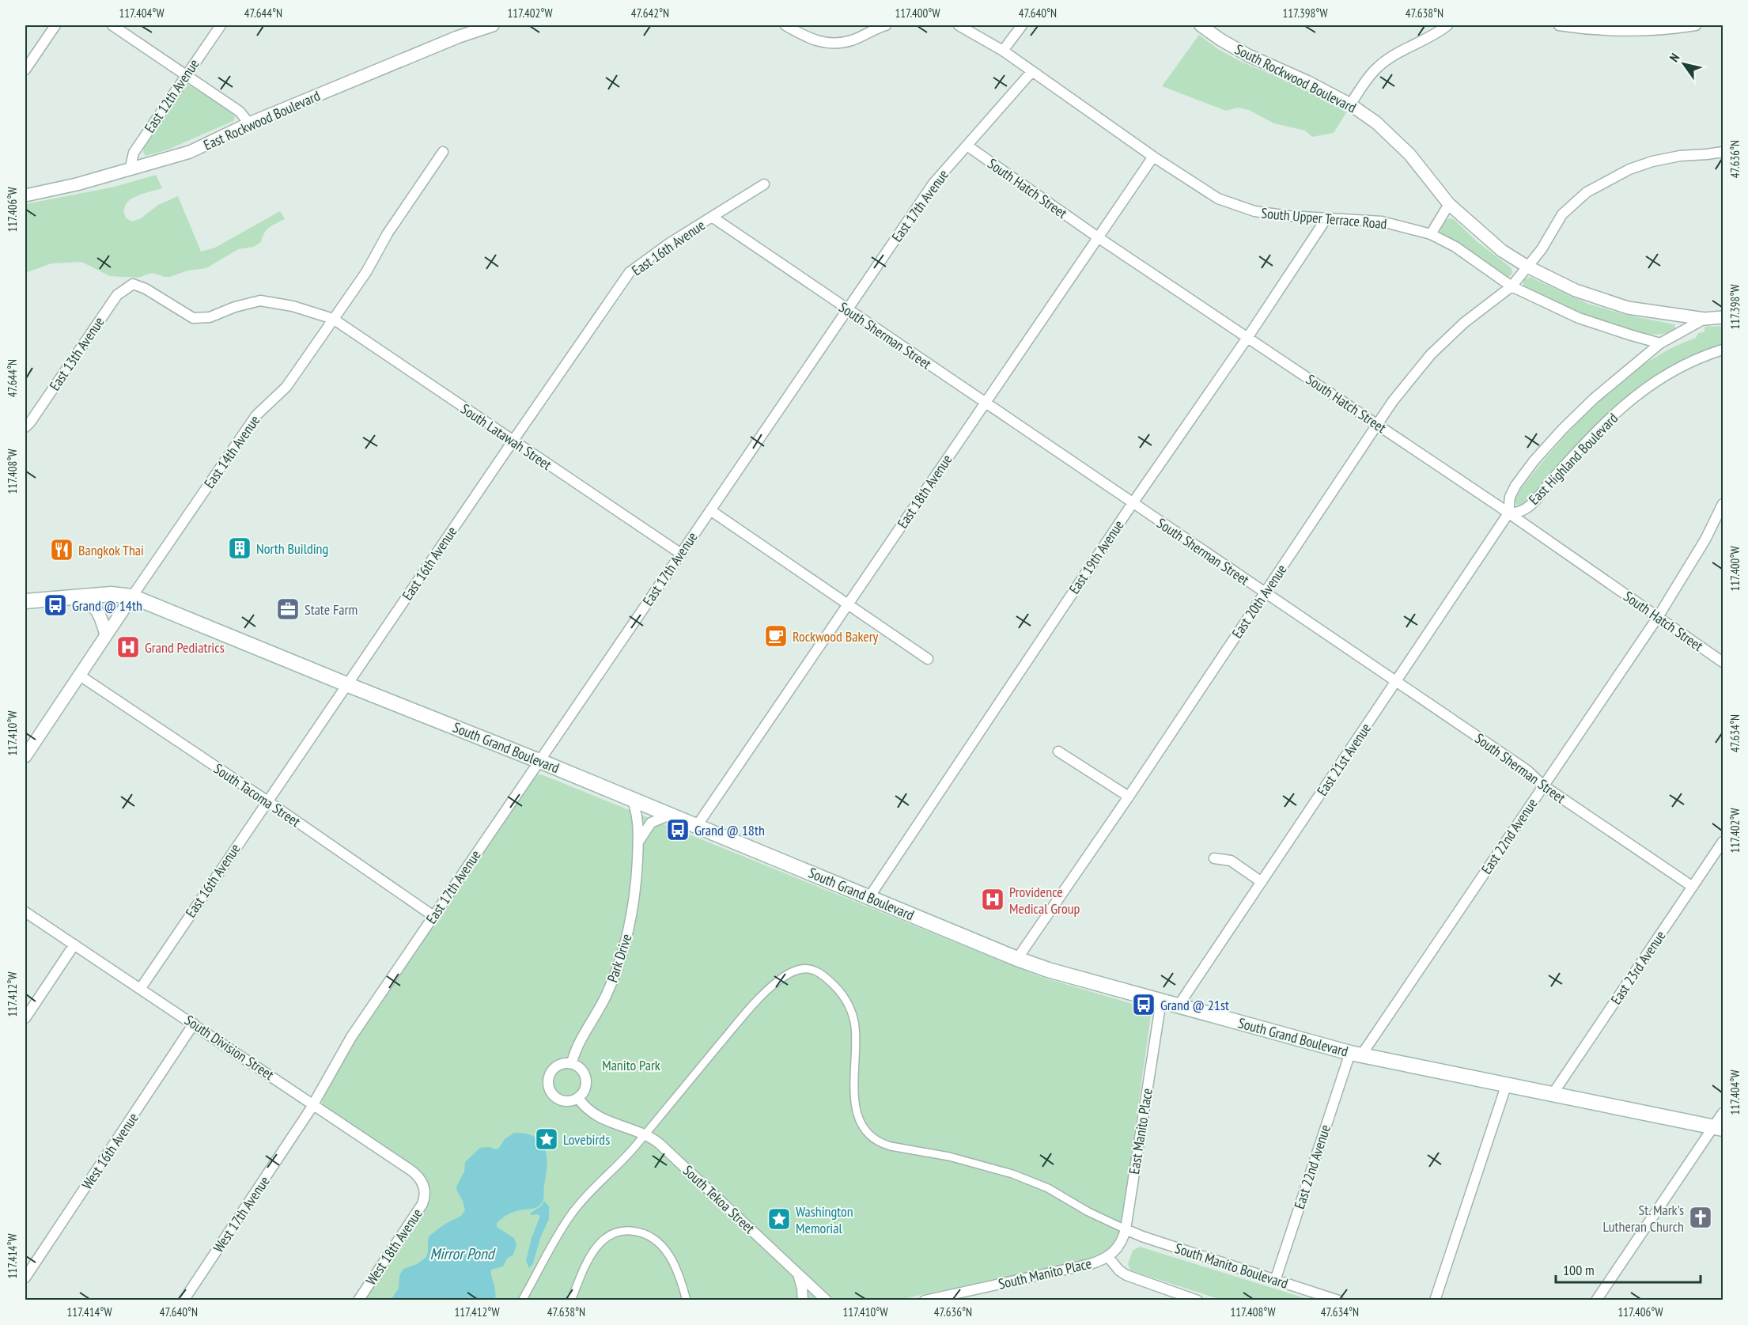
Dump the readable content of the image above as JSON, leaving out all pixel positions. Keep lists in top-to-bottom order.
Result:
{
  "streets": {
    "main road": ["South Grand Boulevard"],
    "street": [
      "South Rockwood Boulevard",
      "East 12th Avenue",
      "East Rockwood Boulevard",
      "South Hatch Street",
      "East 17th Avenue",
      "South Upper Terrace Road",
      "East 16th Avenue",
      "South Sherman Street",
      "East 13th Avenue",
      "South Latawah Street",
      "East 14th Avenue",
      "East Highland Boulevard",
      "East 18th Avenue",
      "East 19th Avenue",
      "East 20th Avenue",
      "East 21st Avenue",
      "South Tacoma Street",
      "East 22nd Avenue",
      "Park Drive",
      "East 23rd Avenue",
      "South Division Street",
      "East Manito Place",
      "West 16th Avenue",
      "South Tekoa Street",
      "West 17th Avenue",
      "West 18th Avenue",
      "South Manito Boulevard",
      "South Manito Place"
    ]
  },
  "crossings": [
    ["South Rockwood Boulevard", "East Highland Boulevard"],
    ["South Rockwood Boulevard", "East 20th Avenue"],
    ["East 12th Avenue", "East Rockwood Boulevard"],
    ["South Hatch Street", "East 17th Avenue"],
    ["South Hatch Street", "East Highland Boulevard"],
    ["South Hatch Street", "East 18th Avenue"],
    ["South Hatch Street", "East 19th Avenue"],
    ["South Hatch Street", "East 20th Avenue"],
    ["South Hatch Street", "East 21st Avenue"],
    ["South Hatch Street", "East 22nd Avenue"],
    ["East 17th Avenue", "South Upper Terrace Road"],
    ["East 17th Avenue", "South Sherman Street"],
    ["East 17th Avenue", "South Latawah Street"],
    ["East 17th Avenue", "South Grand Boulevard"],
    ["East 17th Avenue", "South Tacoma Street"],
    ["East 17th Avenue", "South Division Street"],
    ["East 17th Avenue", "West 17th Avenue"],
    ["South Upper Terrace Road", "East Highland Boulevard"],
    ["South Upper Terrace Road", "East 18th Avenue"],
    ["South Upper Terrace Road", "East 19th Avenue"],
    ["South Upper Terrace Road", "East 20th Avenue"],
    ["East 16th Avenue", "South Sherman Street"],
    ["East 16th Avenue", "South Latawah Street"],
    ["East 16th Avenue", "South Grand Boulevard"],
    ["East 16th Avenue", "South Tacoma Street"],
    ["East 16th Avenue", "South Division Street"],
    ["South Sherman Street", "East 18th Avenue"],
    ["South Sherman Street", "East 19th Avenue"],
    ["South Sherman Street", "East 20th Avenue"],
    ["South Sherman Street", "East 21st Avenue"],
    ["South Sherman Street", "East 22nd Avenue"],
    ["South Sherman Street", "East 23rd Avenue"],
    ["East 13th Avenue", "South Latawah Street"],
    ["South Latawah Street", "East 14th Avenue"],
    ["East 14th Avenue", "South Grand Boulevard"],
    ["East 14th Avenue", "South Tacoma Street"],
    ["East Highland Boulevard", "East 21st Avenue"],
    ["East 18th Avenue", "South Grand Boulevard"],
    ["East 19th Avenue", "South Grand Boulevard"],
    ["East 20th Avenue", "South Grand Boulevard"],
    ["South Grand Boulevard", "East 21st Avenue"],
    ["South Grand Boulevard", "East 22nd Avenue"],
    ["South Grand Boulevard", "Park Drive"],
    ["South Grand Boulevard", "East 23rd Avenue"],
    ["South Grand Boulevard", "East Manito Place"],
    ["East 22nd Avenue", "South Manito Boulevard"],
    ["Park Drive", "South Tekoa Street"],
    ["South Division Street", "West 16th Avenue"],
    ["South Division Street", "West 17th Avenue"],
    ["South Division Street", "West 18th Avenue"],
    ["East Manito Place", "South Manito Boulevard"],
    ["East Manito Place", "South Manito Place"]
  ],
  "water": ["Mirror Pond"],
  "parks": ["Manito Park"],
  "places": {
    "building": ["North Building"],
    "restaurant": ["Bangkok Thai"],
    "bus stop": ["Grand @ 14th", "Grand @ 18th", "Grand @ 21st"],
    "office": ["State Farm"],
    "cafe": ["Rockwood Bakery"],
    "hospital": ["Grand Pediatrics", "Providence Medical Group"],
    "place": ["Lovebirds", "Washington Memorial"],
    "church": ["St. Mark's Lutheran Church"]
  },
  "scale_bar": "100 m",
  "north": "top left",
  "coordinates": [
    "117.404°W",
    "47.644°N",
    "117.402°W",
    "47.642°N",
    "117.400°W",
    "47.640°N",
    "117.398°W",
    "47.638°N",
    "47.636°N",
    "117.406°W",
    "117.408°W",
    "117.410°W",
    "47.634°N",
    "117.412°W",
    "117.414°W"
  ]
}
